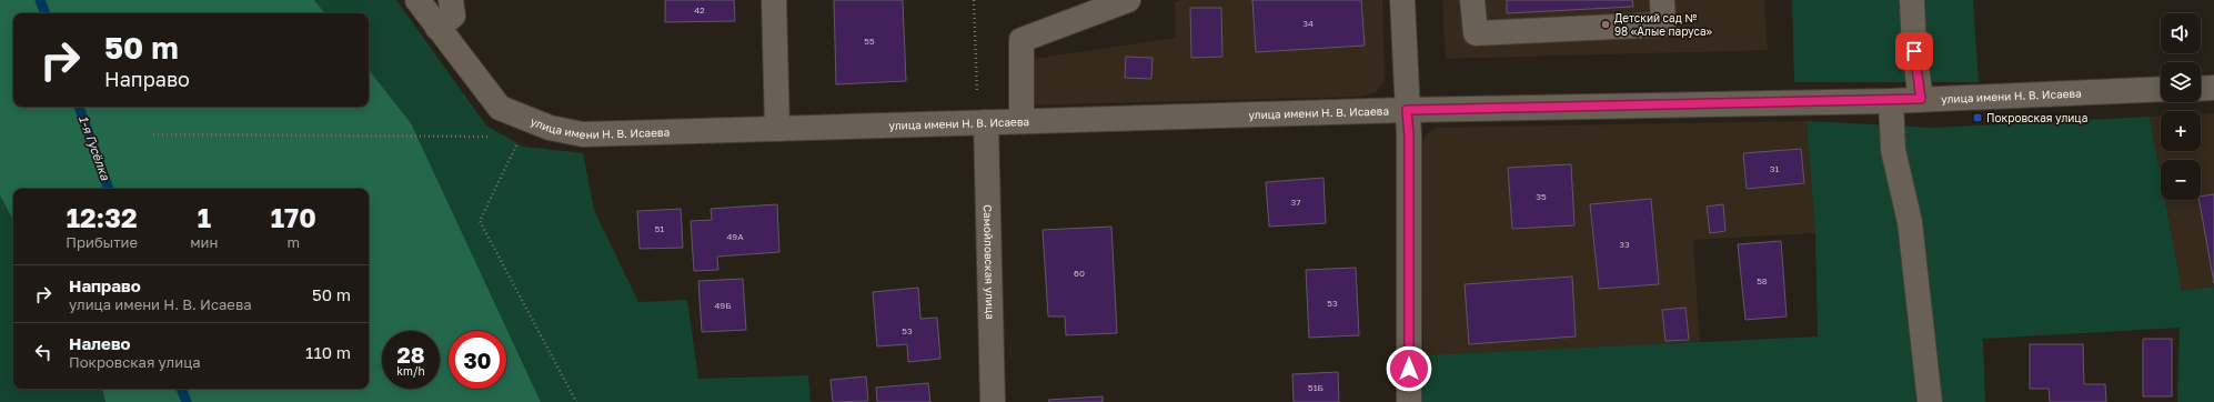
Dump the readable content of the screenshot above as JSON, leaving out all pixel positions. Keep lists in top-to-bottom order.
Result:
{
  "streets": {
    "street": ["улица имени Н. В. Исаева", "Самойловская улица"]
  },
  "crossings": [
    ["улица имени Н. В. Исаева", "Самойловская улица"]
  ],
  "water": ["1-я Гусёлка"],
  "places": {
    "other": ["Детский сад № 98 «Алые паруса»"],
    "transit": ["Покровская улица"]
  },
  "house_numbers": [
    "42",
    "34",
    "55",
    "31",
    "35",
    "37",
    "51",
    "49А",
    "33",
    "60",
    "58",
    "53",
    "49Б",
    "53",
    "51Б"
  ],
  "page": {
    "map_buttons": ["+", "−"],
    "turn": ["50 m", "Направо"],
    "eta": [
      "12:32",
      "Прибытие",
      "1",
      "мин",
      "170",
      "m"
    ],
    "list": [
      {
        "name": "Направо",
        "note": "улица имени Н. В. Исаева",
        "value": "50 m"
      },
      {
        "name": "Налево",
        "note": "Покровская улица",
        "value": "110 m"
      }
    ],
    "speed": "28 km/h",
    "limit": "30"
  }
}
